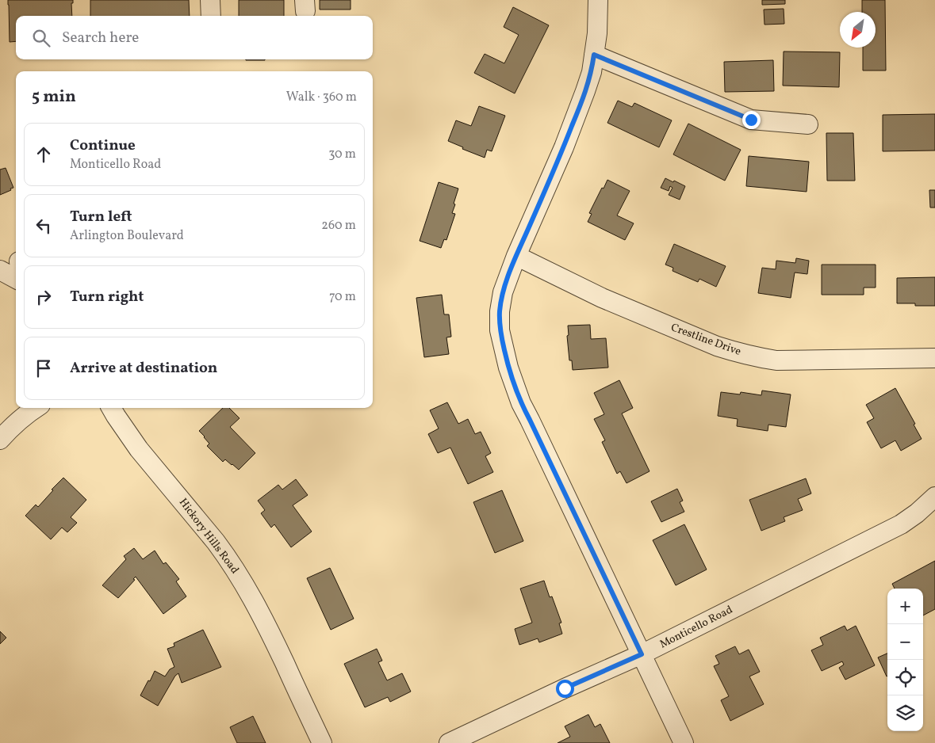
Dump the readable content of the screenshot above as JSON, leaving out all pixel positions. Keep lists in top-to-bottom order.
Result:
{
  "streets": {
    "street": ["Crestline Drive", "Hickory Hills Road", "Monticello Road"]
  },
  "north": "bottom left",
  "page": {
    "search": "Search here",
    "heading": ["5 min", "Walk · 360 m"],
    "list": [
      ["Continue", "Monticello Road", "30 m"],
      ["Turn left", "Arlington Boulevard", "260 m"],
      ["Turn right", "70 m"],
      "Arrive at destination"
    ],
    "map_buttons": ["+", "−"]
  }
}
